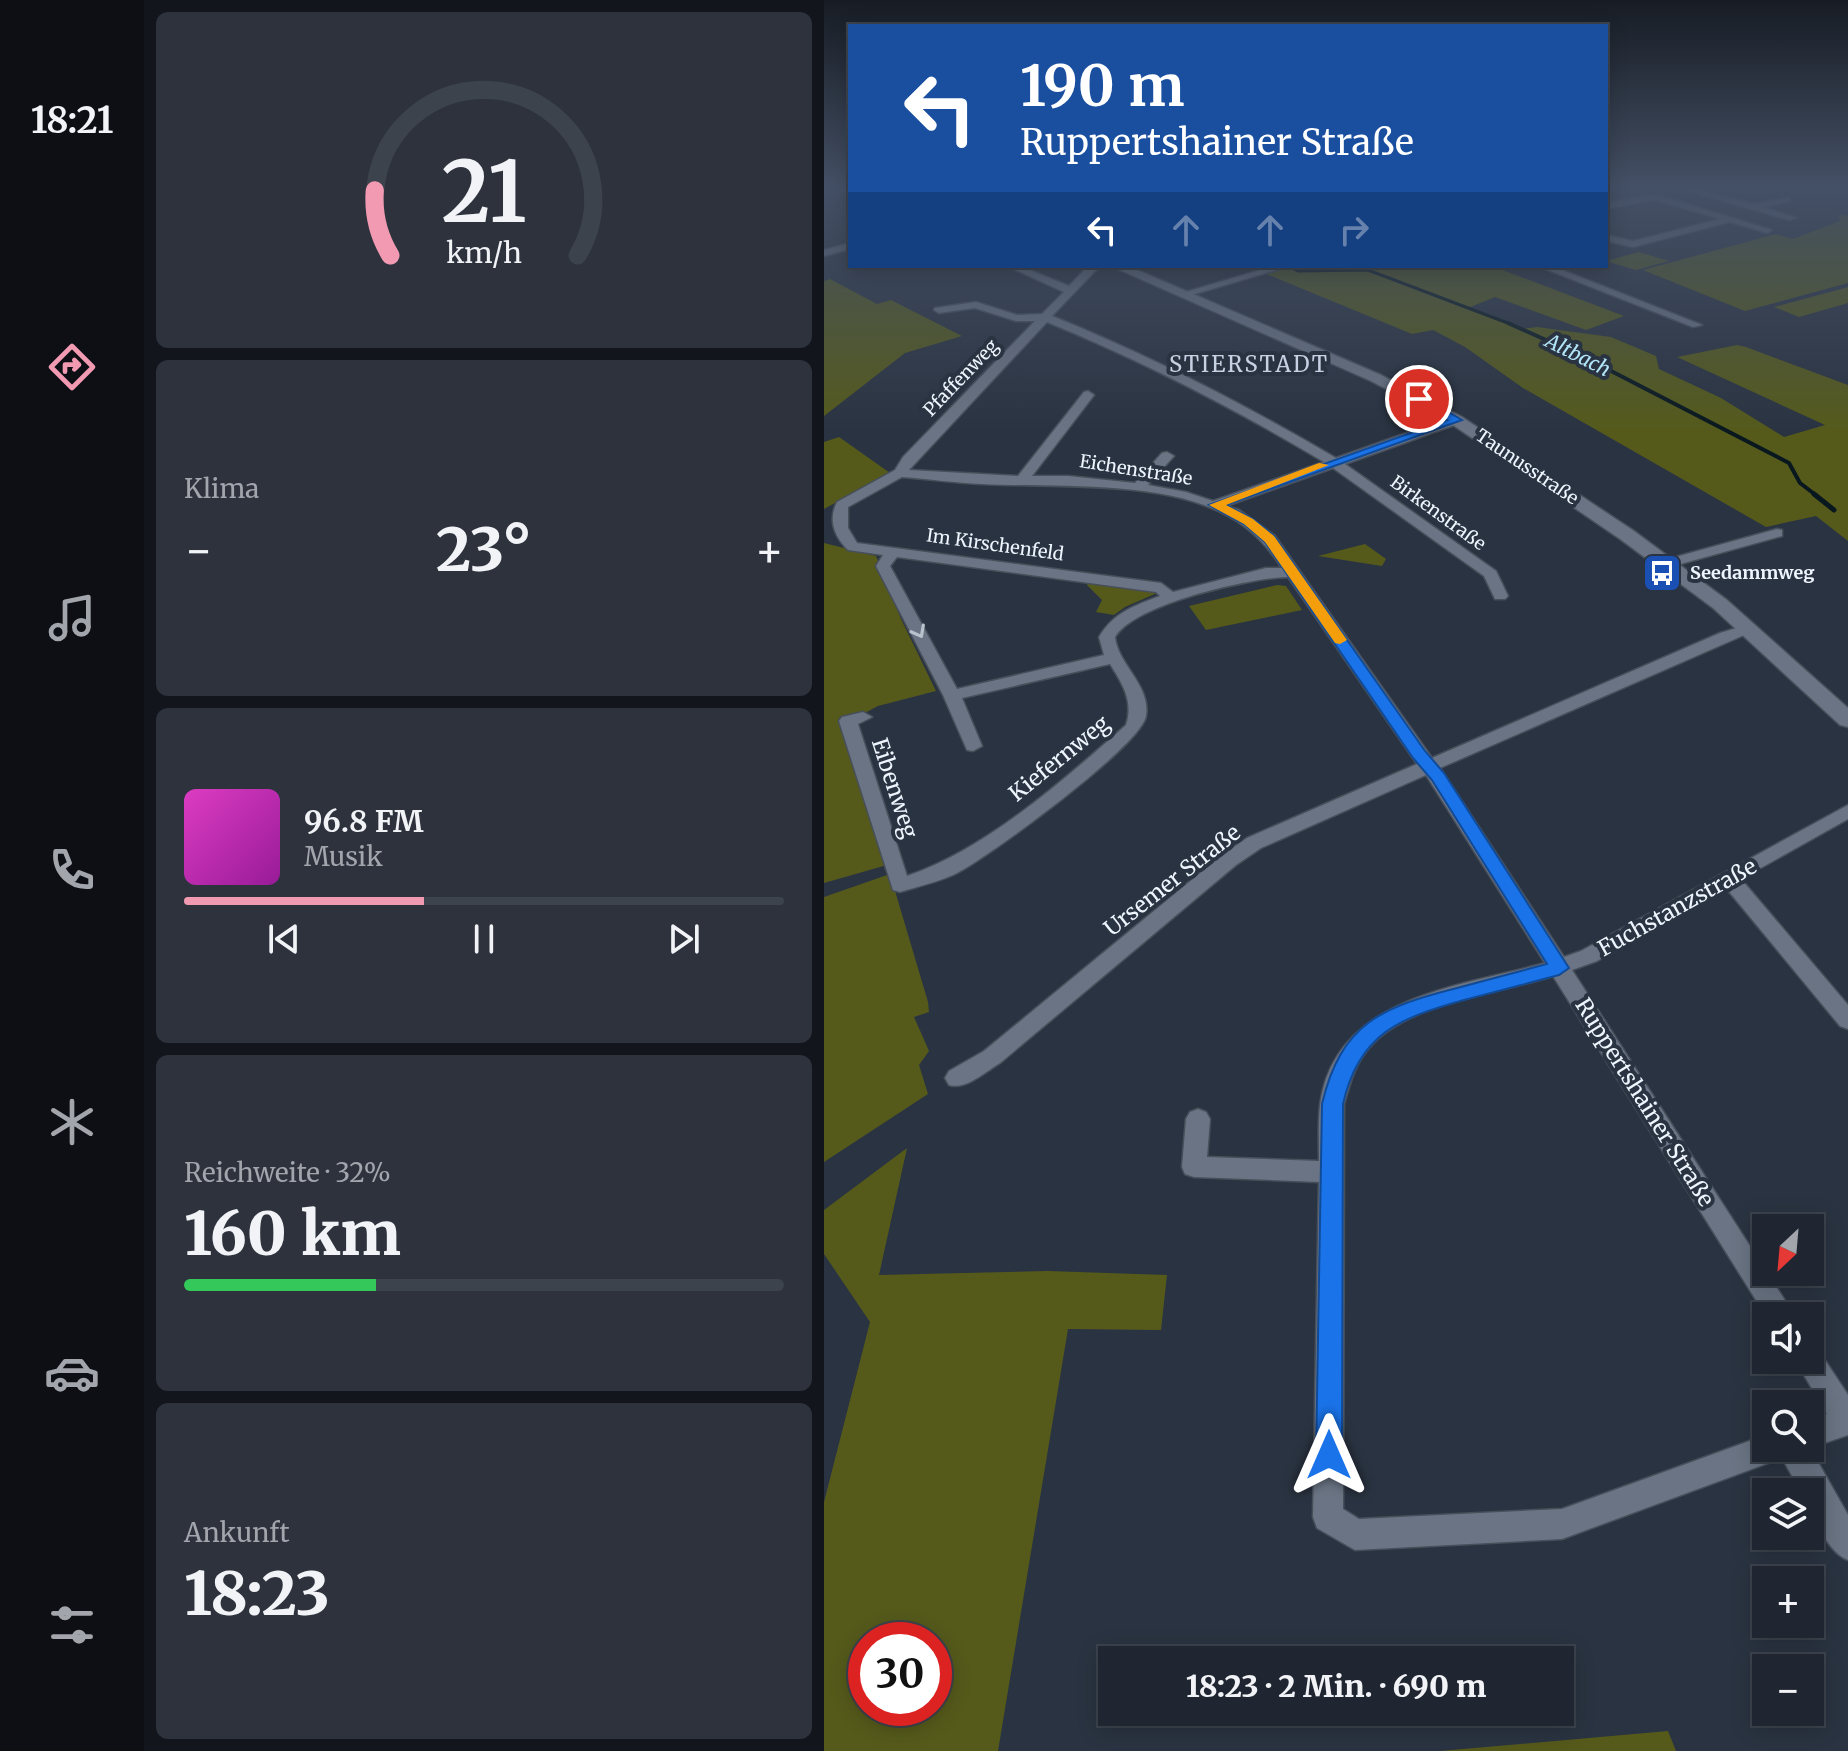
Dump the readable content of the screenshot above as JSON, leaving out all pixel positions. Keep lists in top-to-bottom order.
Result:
{
  "streets": {
    "street": [
      "Pfaffenweg",
      "Taunusstraße",
      "Eichenstraße",
      "Birkenstraße",
      "Im Kirschenfeld",
      "Kiefernweg",
      "Eibenweg",
      "Ursemer Straße",
      "Fuchstanzstraße",
      "Ruppertshainer Straße"
    ]
  },
  "crossings": [
    ["Pfaffenweg", "Eichenstraße"],
    ["Pfaffenweg", "Birkenstraße"],
    ["Pfaffenweg", "Im Kirschenfeld"],
    ["Taunusstraße", "Ursemer Straße"],
    ["Eichenstraße", "Ursemer Straße"],
    ["Eichenstraße", "Ruppertshainer Straße"],
    ["Kiefernweg", "Eibenweg"],
    ["Ursemer Straße", "Ruppertshainer Straße"],
    ["Fuchstanzstraße", "Ruppertshainer Straße"]
  ],
  "districts": ["STIERSTADT"],
  "water": ["Altbach"],
  "places": {
    "bus stop": ["Seedammweg"]
  },
  "north": "bottom left",
  "page": {
    "tabs": "18:21",
    "turn": ["190 m", "Ruppertshainer Straße"],
    "tile": [
      "Klima",
      ["Reichweite · 32%", "160 km"],
      ["Ankunft", "18:23"]
    ],
    "heat": ["−", "23°", "+"],
    "song": ["96.8 FM", "Musik"],
    "map_buttons": ["+", "−"],
    "limit": "30",
    "trip": "18:23 · 2 Min. · 690 m",
    "gauge": ["21", "km/h"]
  }
}
